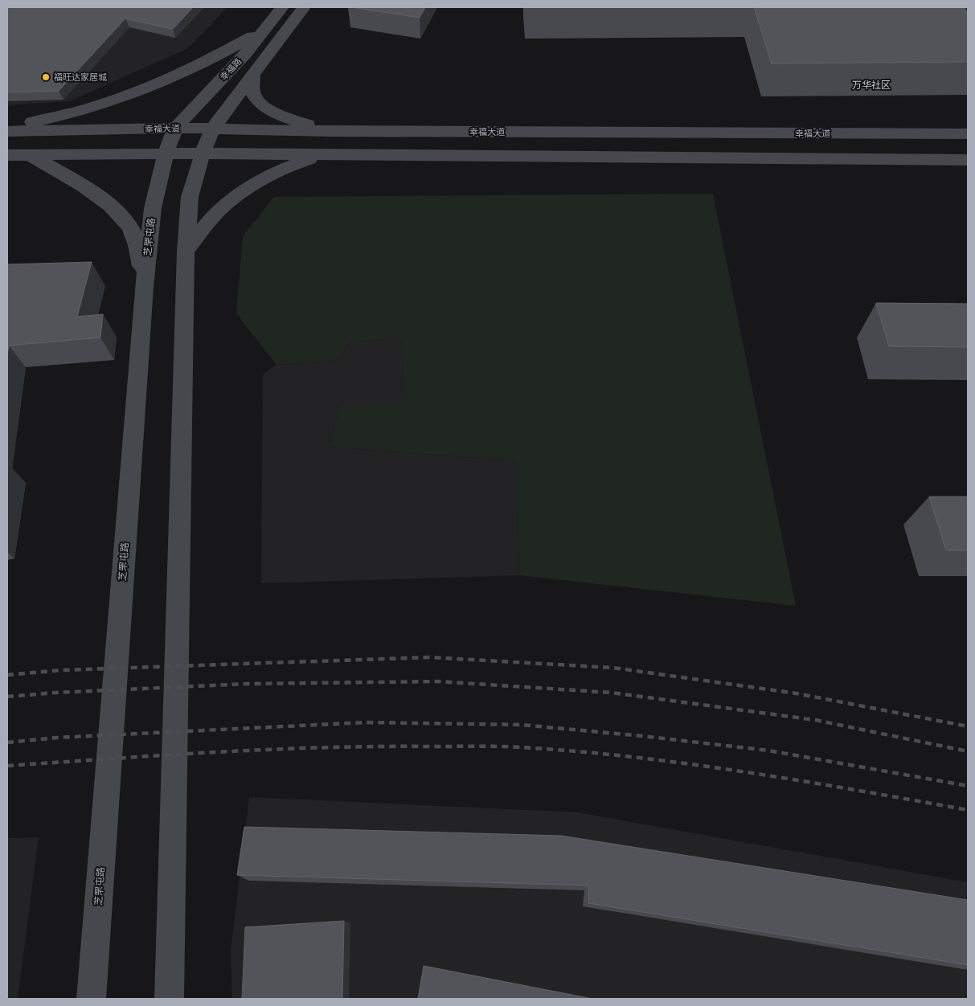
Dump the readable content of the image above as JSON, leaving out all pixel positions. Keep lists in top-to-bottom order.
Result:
{
  "streets": {
    "main road": ["幸福路", "幸福大道", "芝罘屯路"]
  },
  "crossings": [
    ["幸福路", "幸福大道"],
    ["幸福路", "芝罘屯路"],
    ["幸福大道", "芝罘屯路"]
  ],
  "districts": ["万华社区"],
  "places": ["福旺达家居城"]
}
